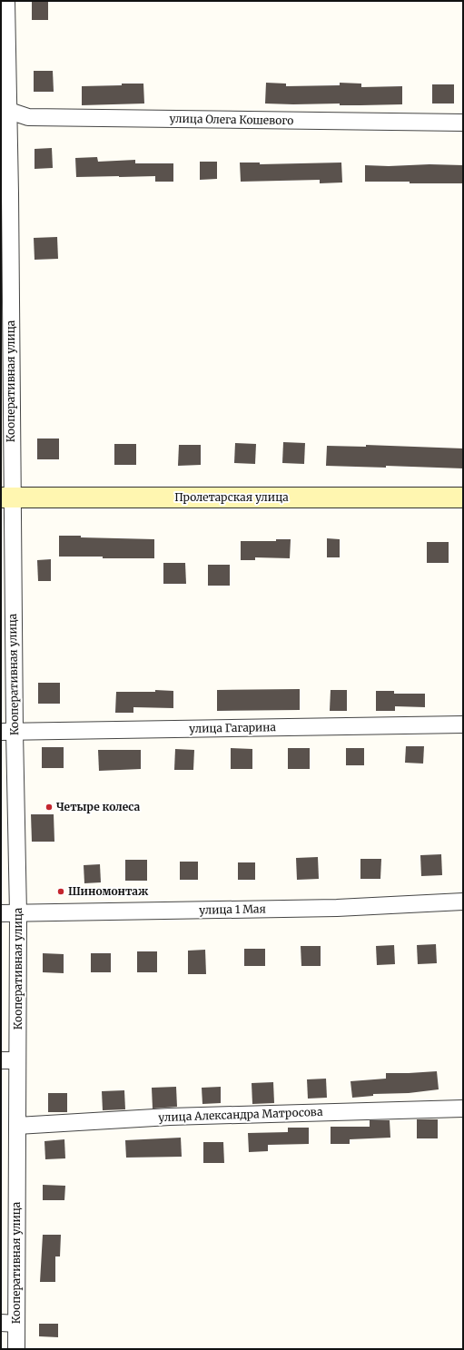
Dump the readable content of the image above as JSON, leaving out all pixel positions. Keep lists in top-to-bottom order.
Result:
{
  "streets": {
    "main road": ["Пролетарская улица"],
    "street": [
      "улица Олега Кошевого",
      "Кооперативная улица",
      "улица Гагарина",
      "улица 1 Мая",
      "улица Александра Матросова"
    ]
  },
  "crossings": [
    ["улица Олега Кошевого", "Кооперативная улица"],
    ["Кооперативная улица", "Пролетарская улица"],
    ["Кооперативная улица", "улица Гагарина"],
    ["Кооперативная улица", "улица 1 Мая"],
    ["Кооперативная улица", "улица Александра Матросова"]
  ],
  "places": ["Четыре колеса", "Шиномонтаж"]
}
